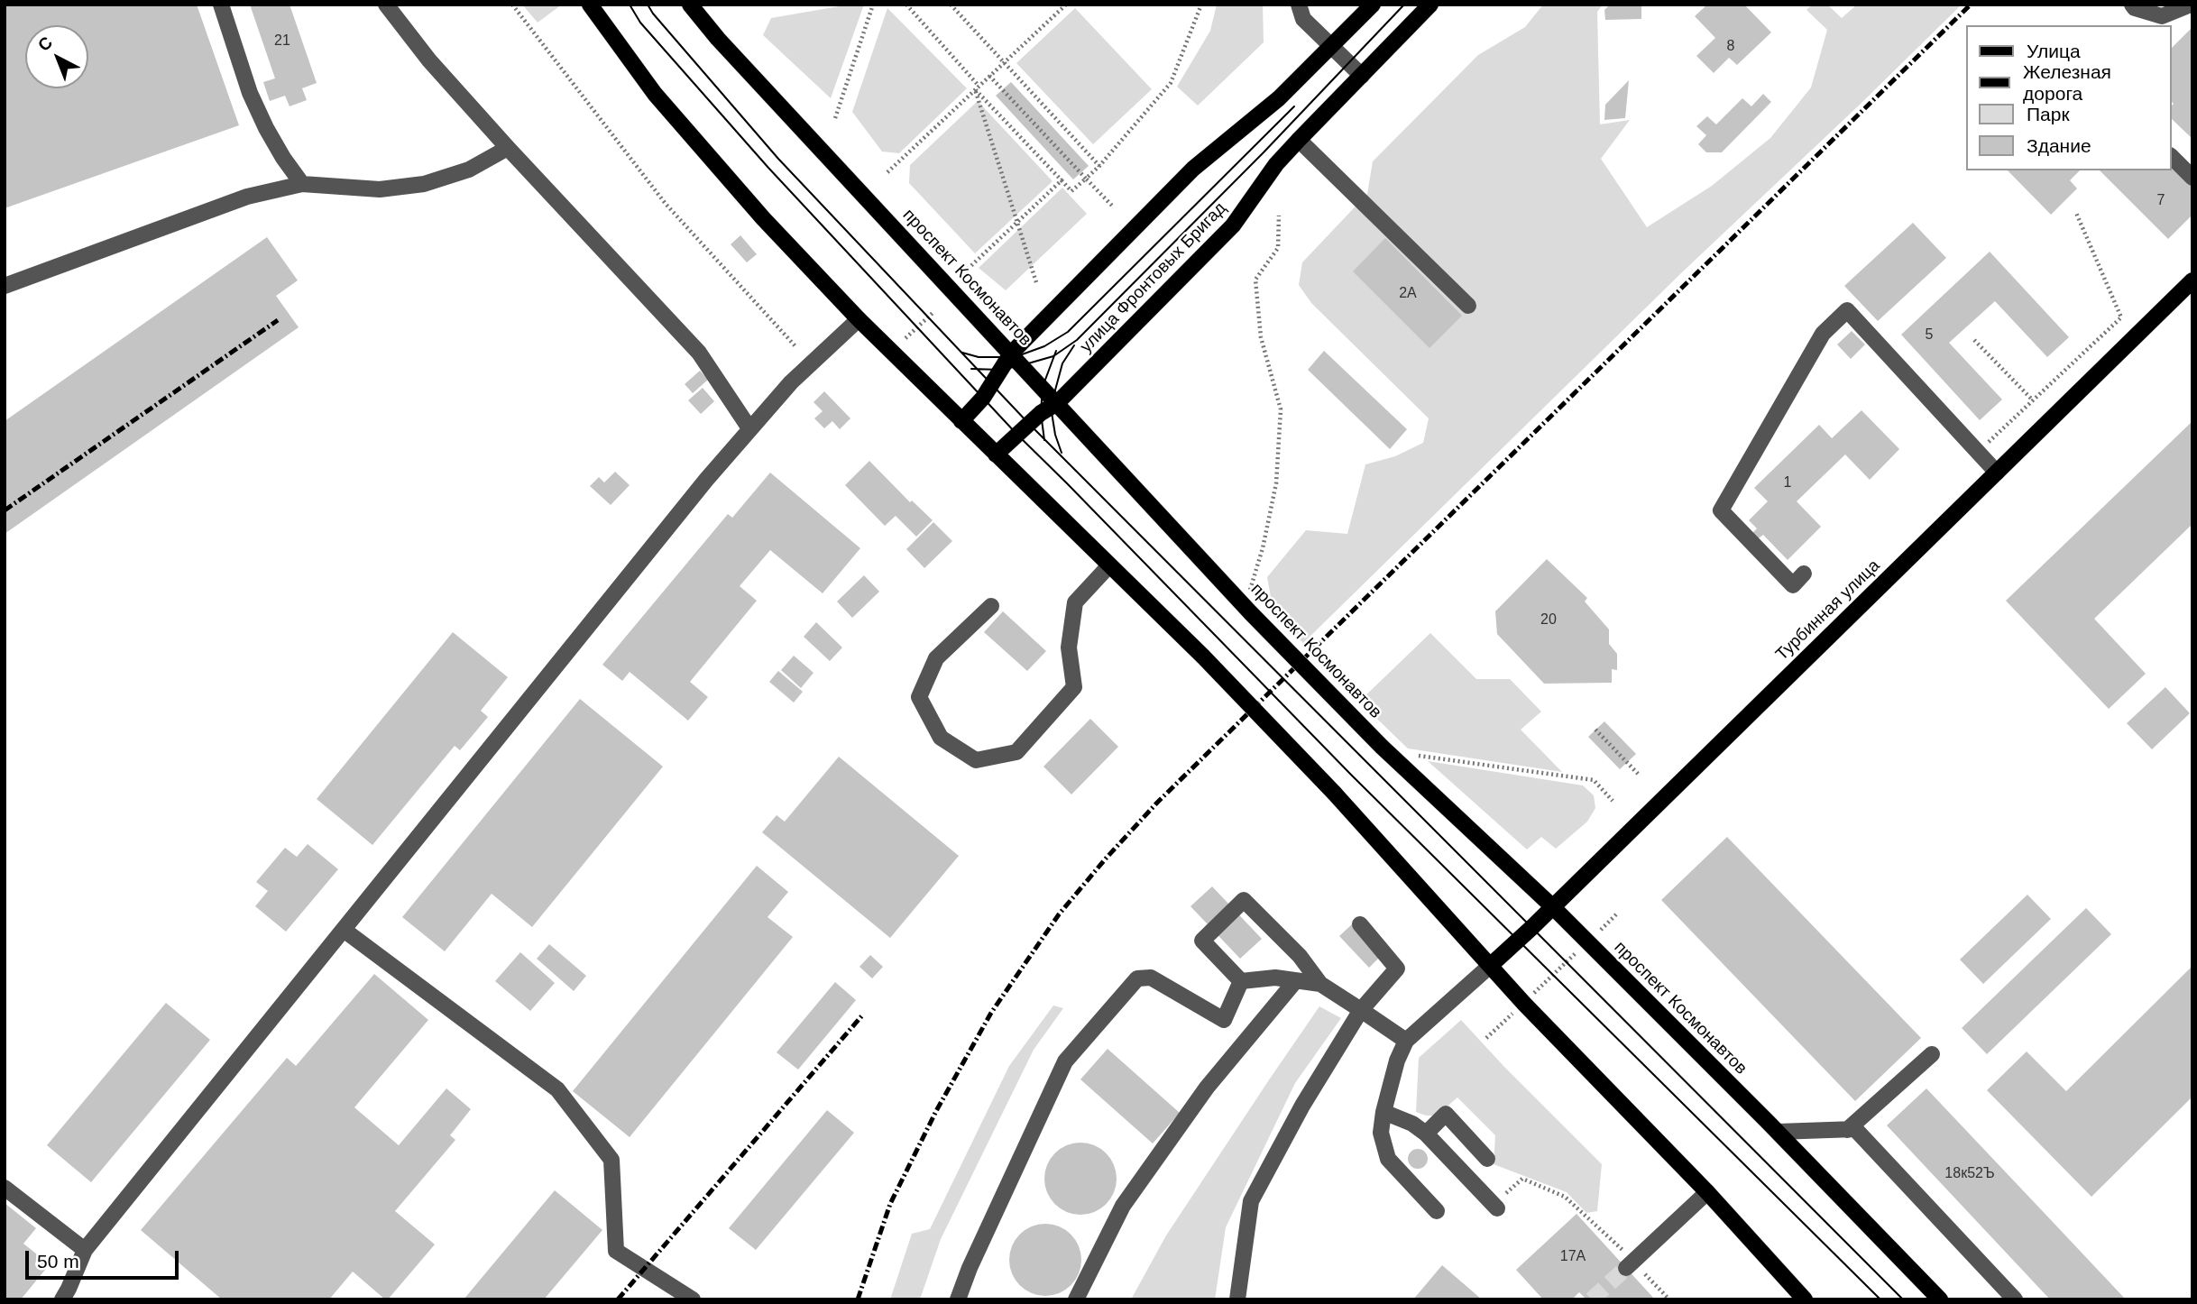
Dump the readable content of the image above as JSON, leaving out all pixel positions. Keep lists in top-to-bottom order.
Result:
{
  "streets": {
    "main road": ["проспект Космонавтов", "улица Фронтовых Бригад", "Турбинная улица"]
  },
  "crossings": [
    ["проспект Космонавтов", "улица Фронтовых Бригад"],
    ["проспект Космонавтов", "Турбинная улица"]
  ],
  "house_numbers": [
    "21",
    "8",
    "7",
    "2А",
    "5",
    "1",
    "20",
    "18к52Ъ",
    "17А"
  ],
  "legend": [
    "Улица",
    "Железная дорога",
    "Парк",
    "Здание"
  ],
  "scale_bar": "50 m",
  "north": "top left"
}
